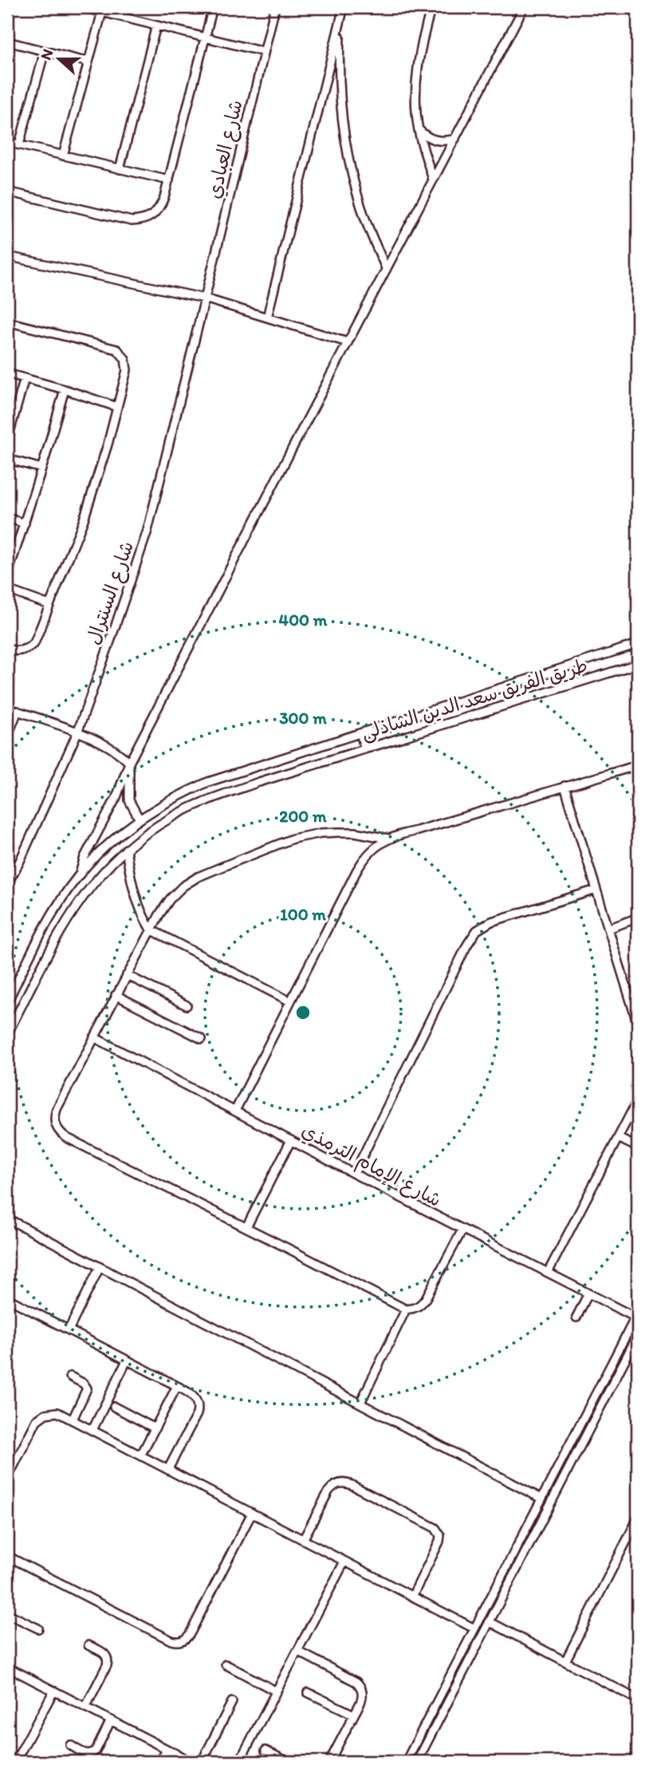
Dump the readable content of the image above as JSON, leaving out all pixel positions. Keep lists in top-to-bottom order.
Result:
{
  "streets": {
    "street": [
      "شارع العبادي",
      "شارع السنترال",
      "طريق الفريق سعد الدين الشاذلى",
      "شارع الإمام الترمذي"
    ]
  },
  "crossings": [
    ["شارع العبادي", "شارع السنترال"]
  ],
  "north": "left",
  "rings": [
    "400 m",
    "300 m",
    "200 m",
    "100 m"
  ]
}
